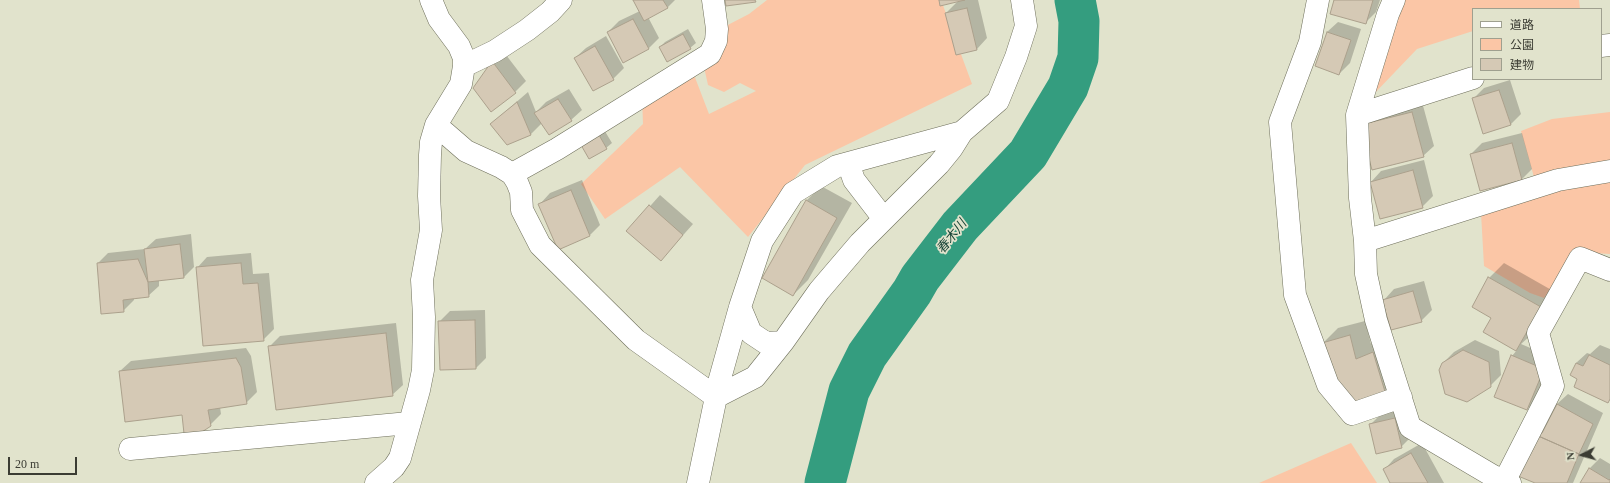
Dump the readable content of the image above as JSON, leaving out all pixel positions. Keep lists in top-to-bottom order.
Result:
{
  "water": ["春木川"],
  "legend": ["道路", "公園", "建物"],
  "scale_bar": "20 m",
  "north": "left"
}
